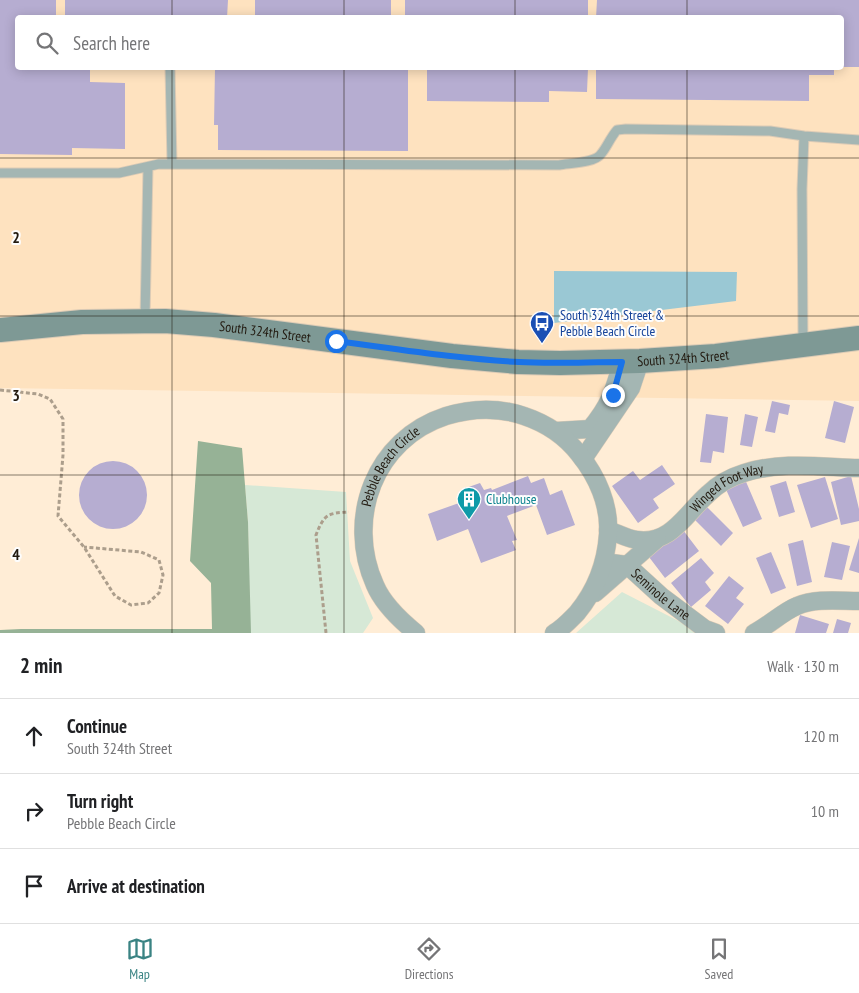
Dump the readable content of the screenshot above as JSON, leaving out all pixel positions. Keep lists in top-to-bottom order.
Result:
{
  "streets": {
    "street": [
      "South 324th Street",
      "Pebble Beach Circle",
      "Winged Foot Way",
      "Seminole Lane"
    ]
  },
  "crossings": [
    ["South 324th Street", "Pebble Beach Circle"],
    ["Pebble Beach Circle", "Winged Foot Way"],
    ["Pebble Beach Circle", "Seminole Lane"],
    ["Winged Foot Way", "Seminole Lane"]
  ],
  "places": {
    "bus stop": ["South 324th Street & Pebble Beach Circle"],
    "building": ["Clubhouse"]
  },
  "page": {
    "search": "Search here",
    "heading": ["2 min", "Walk · 130 m"],
    "list": [
      ["Continue", "South 324th Street", "120 m"],
      ["Turn right", "Pebble Beach Circle", "10 m"],
      "Arrive at destination"
    ],
    "nav": ["Map", "Directions", "Saved"]
  },
  "grid": {
    "rows": ["2", "3", "4"]
  }
}
